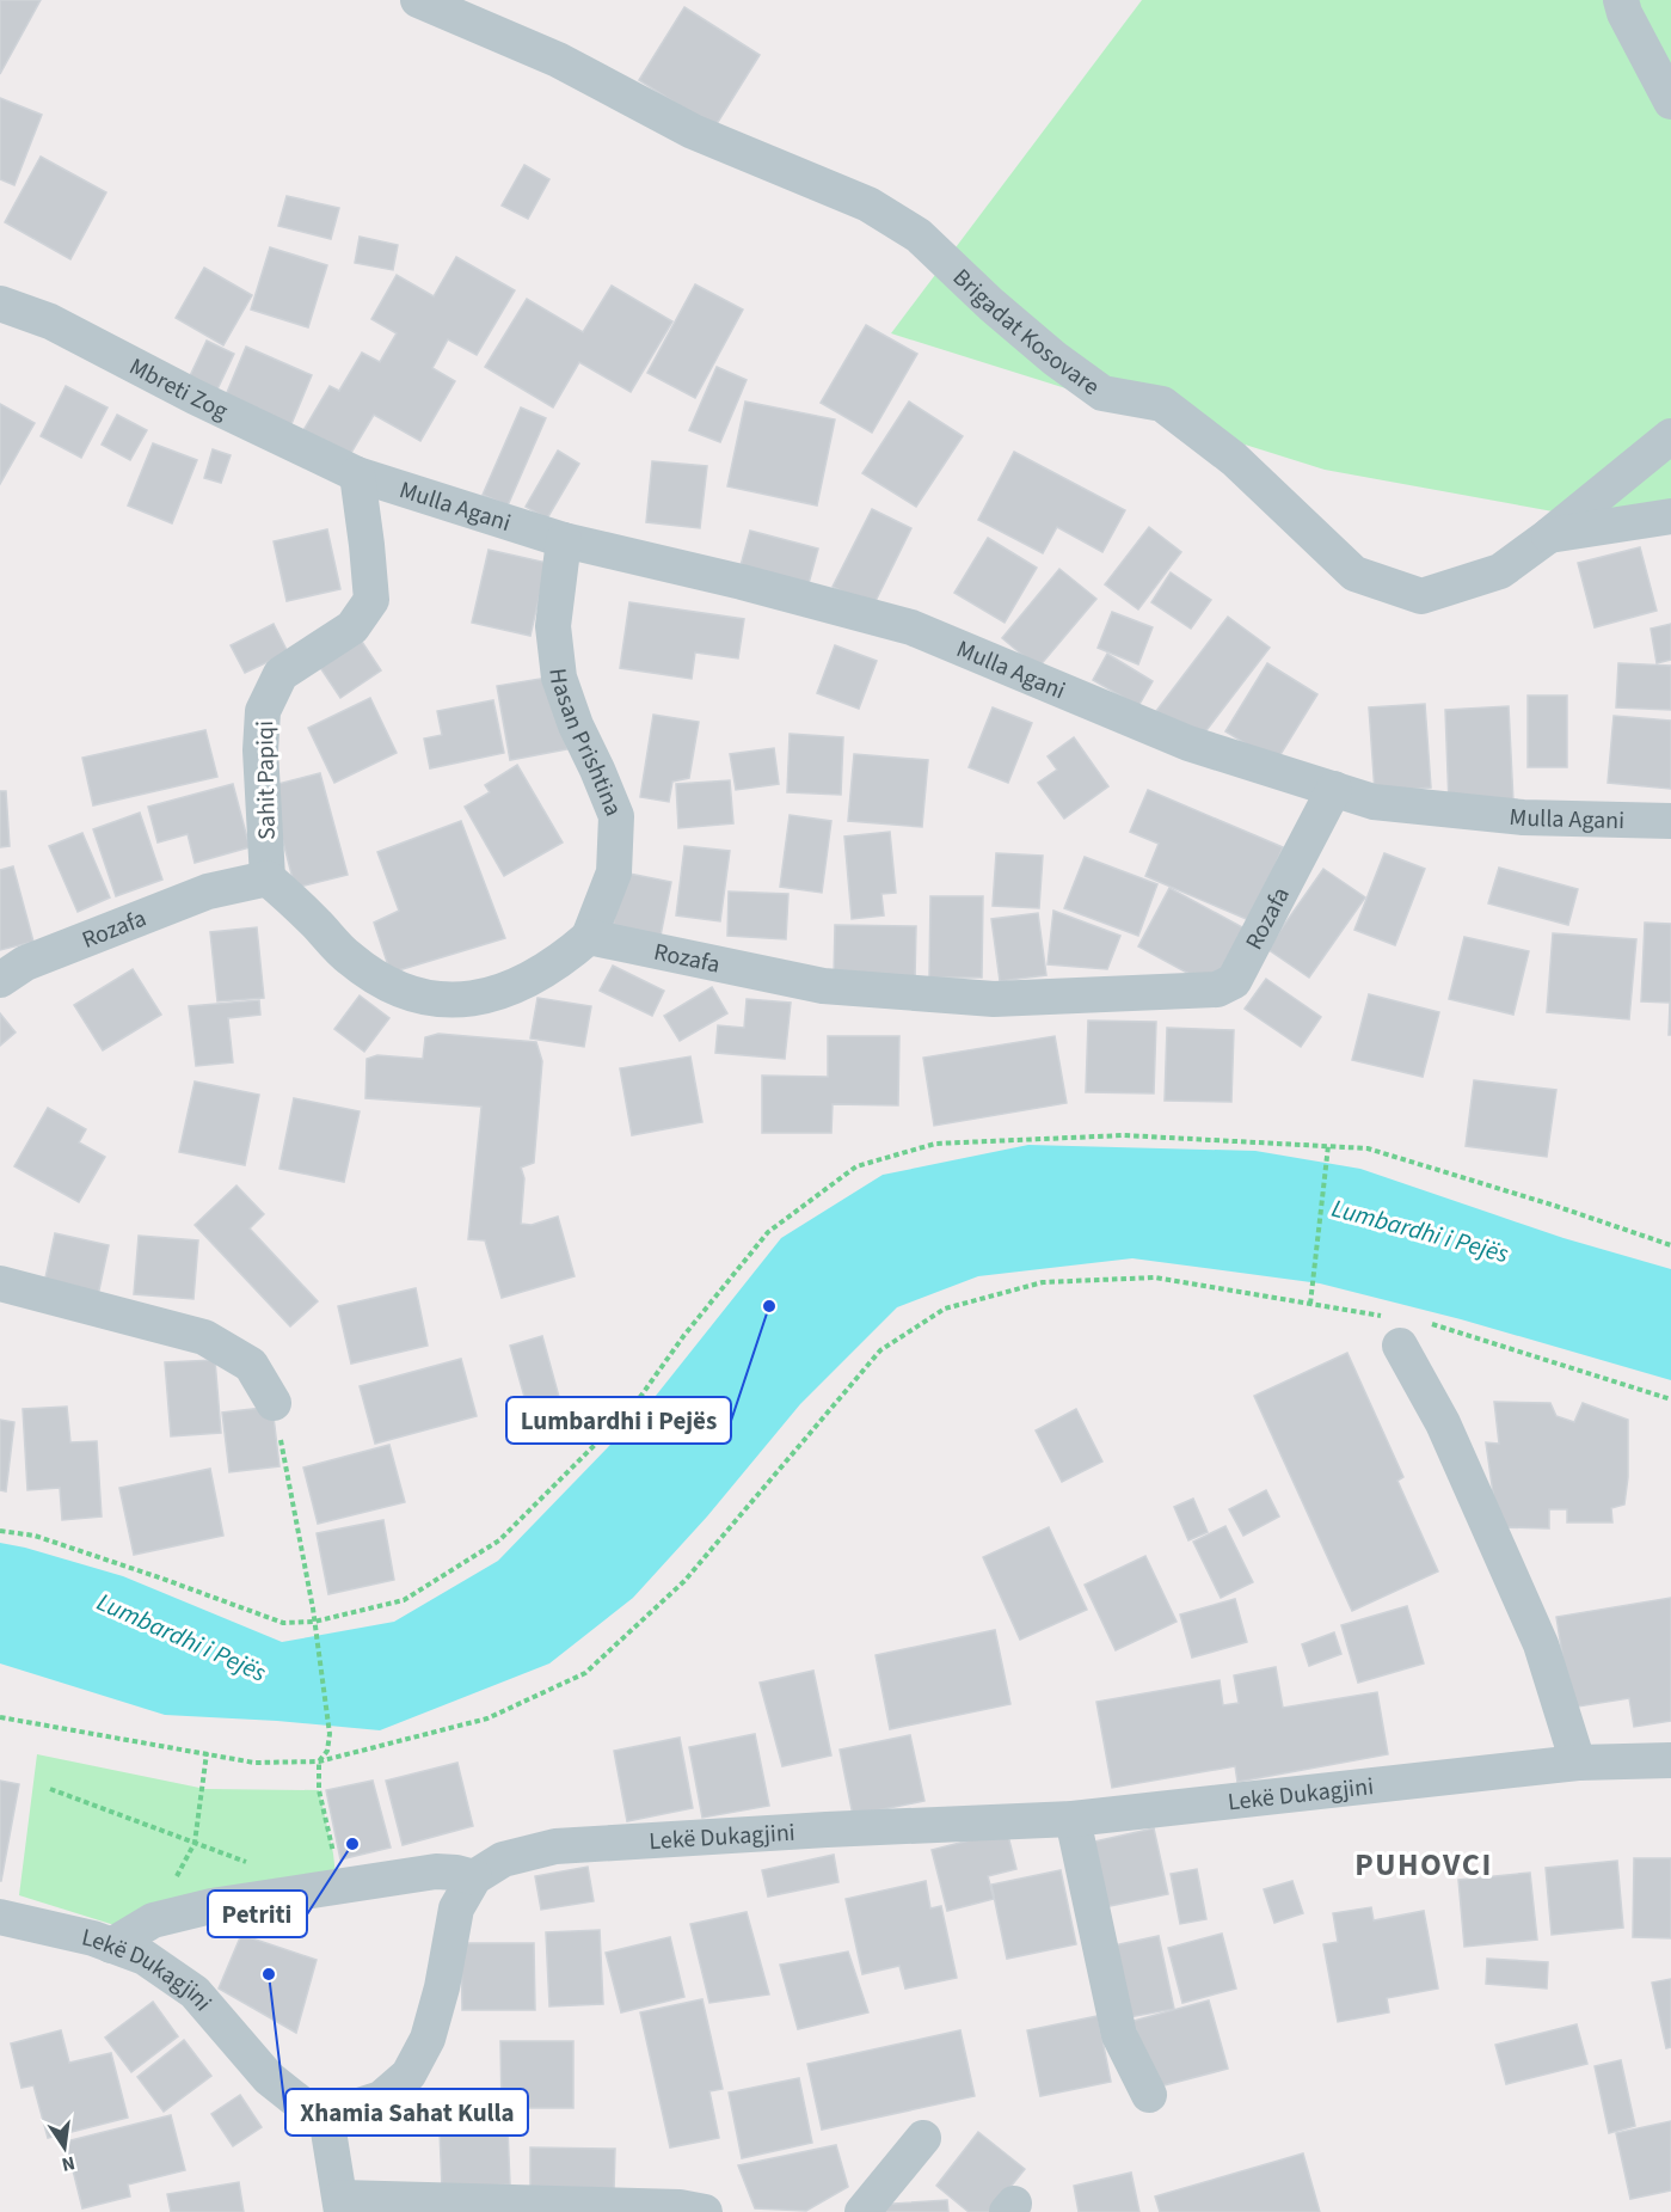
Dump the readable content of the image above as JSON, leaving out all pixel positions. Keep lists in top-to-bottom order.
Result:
{
  "streets": {
    "street": [
      "Brigadat Kosovare",
      "Mbreti Zog",
      "Mulla Agani",
      "Hasan Prishtina",
      "Sahit Papiqi",
      "Rozafa",
      "Lekë Dukagjini"
    ]
  },
  "crossings": [
    ["Mbreti Zog", "Mulla Agani"],
    ["Mbreti Zog", "Sahit Papiqi"],
    ["Mulla Agani", "Hasan Prishtina"],
    ["Mulla Agani", "Sahit Papiqi"],
    ["Mulla Agani", "Rozafa"],
    ["Hasan Prishtina", "Rozafa"],
    ["Sahit Papiqi", "Rozafa"]
  ],
  "districts": ["PUHOVCI"],
  "water": ["Lumbardhi i Pejës"],
  "places": ["Lumbardhi i Pejës", "Petriti", "Xhamia Sahat Kulla"],
  "north": "bottom"
}
